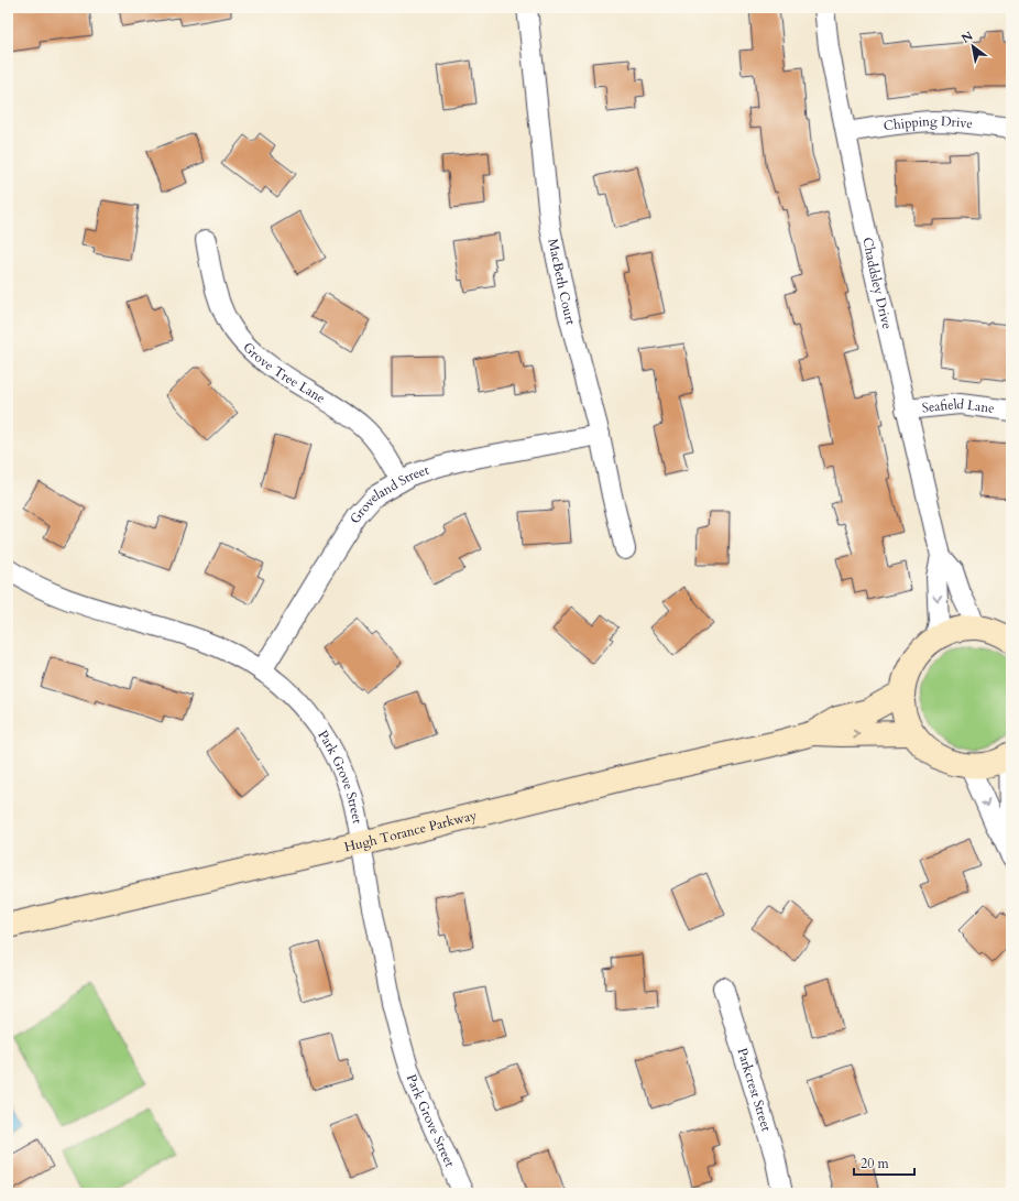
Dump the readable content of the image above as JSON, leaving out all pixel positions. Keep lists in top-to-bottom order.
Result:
{
  "streets": {
    "street": [
      "Chipping Drive",
      "MacBeth Court",
      "Chaddsley Drive",
      "Grove Tree Lane",
      "Seafield Lane",
      "Groveland Street",
      "Park Grove Street",
      "Hugh Torance Parkway",
      "Parkcrest Street"
    ]
  },
  "crossings": [
    ["Chipping Drive", "Chaddsley Drive"],
    ["MacBeth Court", "Groveland Street"],
    ["Chaddsley Drive", "Seafield Lane"],
    ["Grove Tree Lane", "Groveland Street"],
    ["Groveland Street", "Park Grove Street"],
    ["Park Grove Street", "Hugh Torance Parkway"]
  ],
  "scale_bar": "20 m",
  "north": "top left"
}
